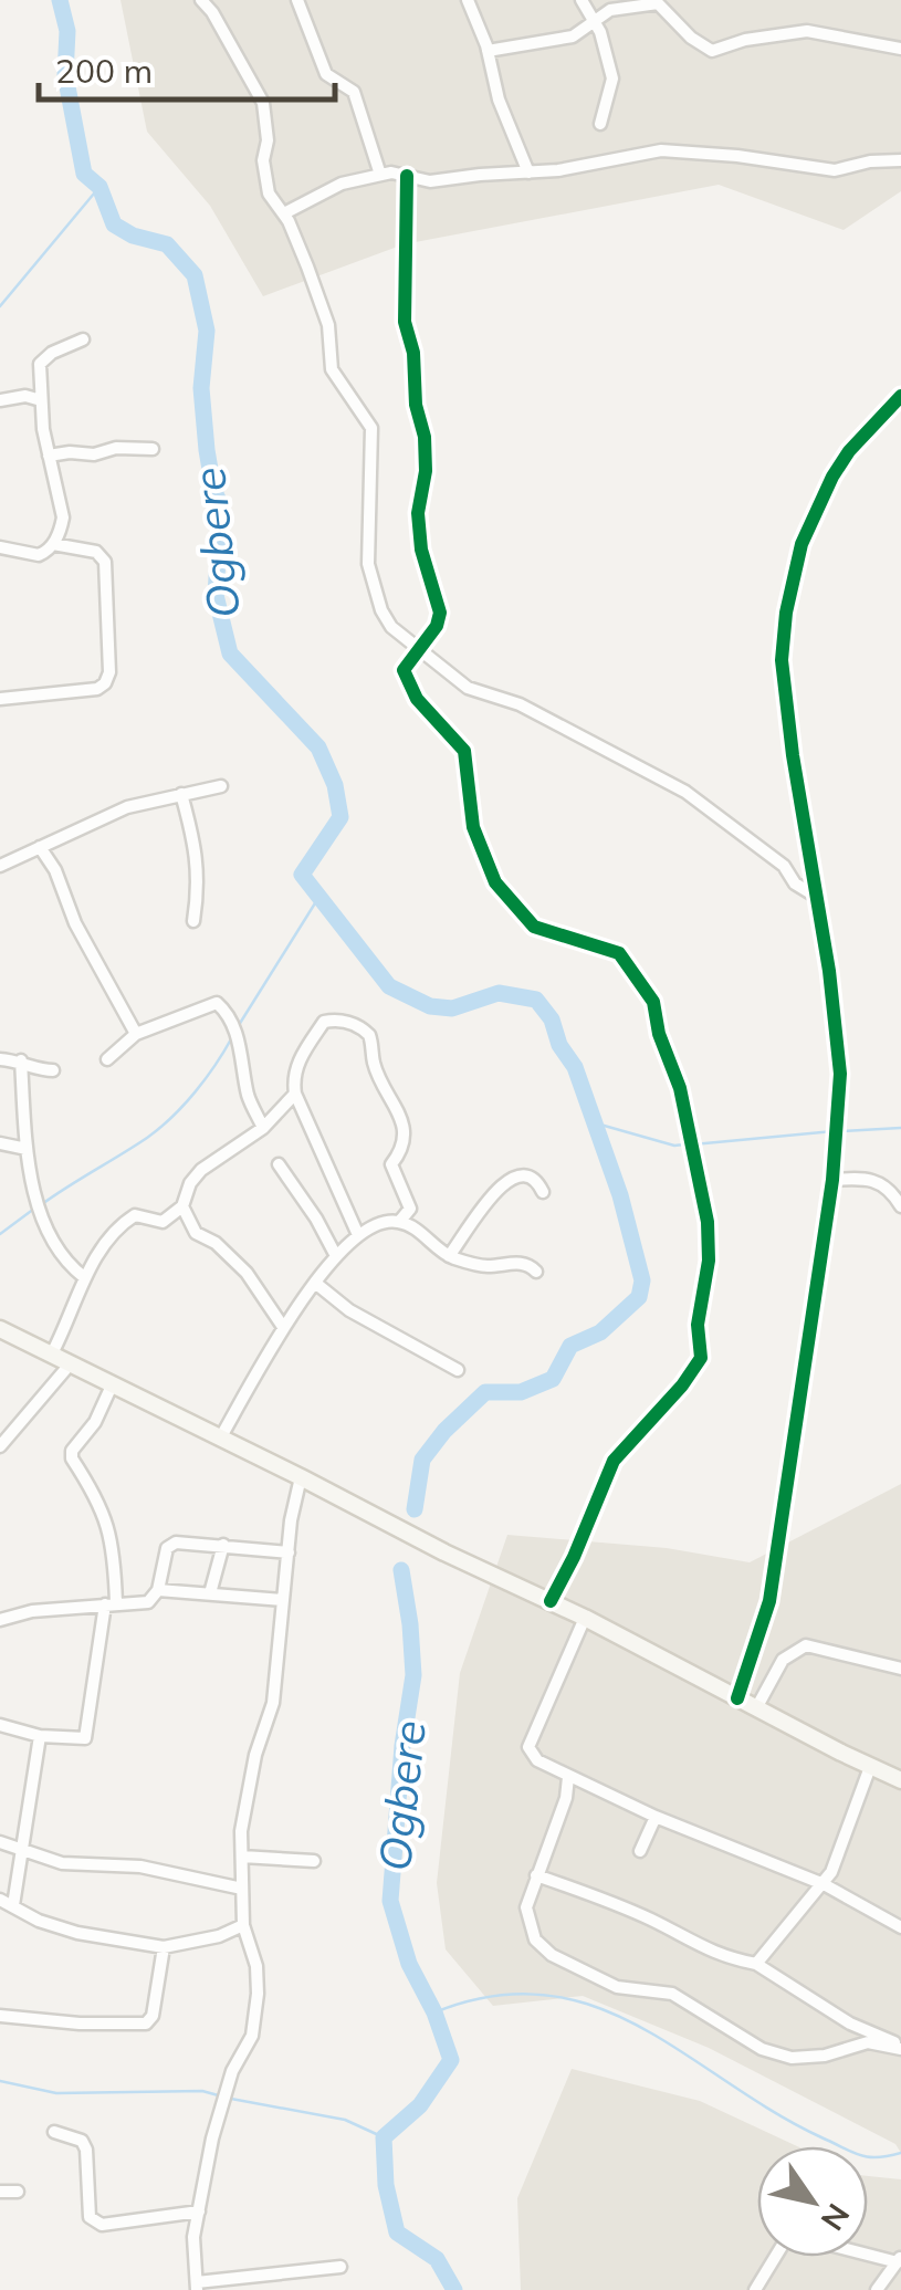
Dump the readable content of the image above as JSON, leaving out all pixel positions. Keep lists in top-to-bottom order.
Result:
{
  "water": ["Ogbere"],
  "scale_bar": "200 m",
  "north": "bottom right"
}
